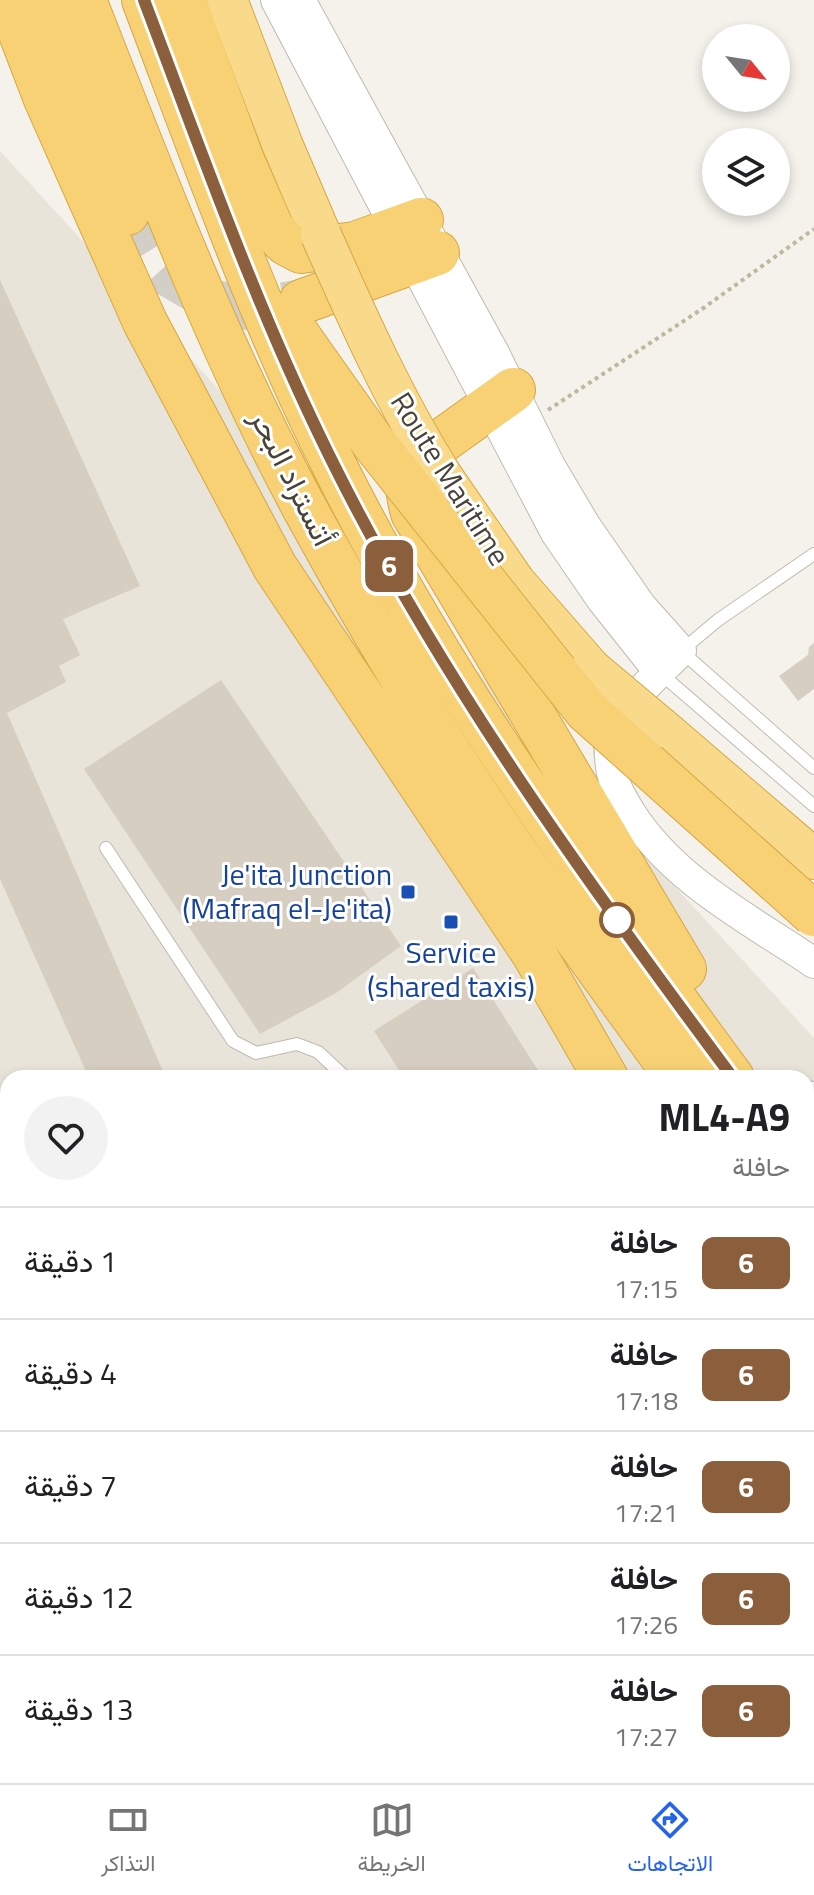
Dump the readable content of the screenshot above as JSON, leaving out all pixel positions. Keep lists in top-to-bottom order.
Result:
{
  "streets": {
    "highway": ["أتستراد البحر", "Route Maritime"]
  },
  "places": {
    "transit": ["Je'ita Junction (Mafraq el-Je'ita)", "Service (shared taxis)"]
  },
  "lines": ["bus line 6"],
  "north": "bottom right",
  "page": {
    "on_map": "6",
    "heading": ["ML4-A9", "حافلة"],
    "list": [
      {
        "mark": "6",
        "name": "حافلة",
        "note": "17:15",
        "value": "1 دقيقة"
      },
      {
        "mark": "6",
        "name": "حافلة",
        "note": "17:18",
        "value": "4 دقيقة"
      },
      {
        "mark": "6",
        "name": "حافلة",
        "note": "17:21",
        "value": "7 دقيقة"
      },
      {
        "mark": "6",
        "name": "حافلة",
        "note": "17:26",
        "value": "12 دقيقة"
      },
      {
        "mark": "6",
        "name": "حافلة",
        "note": "17:27",
        "value": "13 دقيقة"
      }
    ],
    "tabs": ["الاتجاهات", "الخريطة", "التذاكر"]
  }
}
